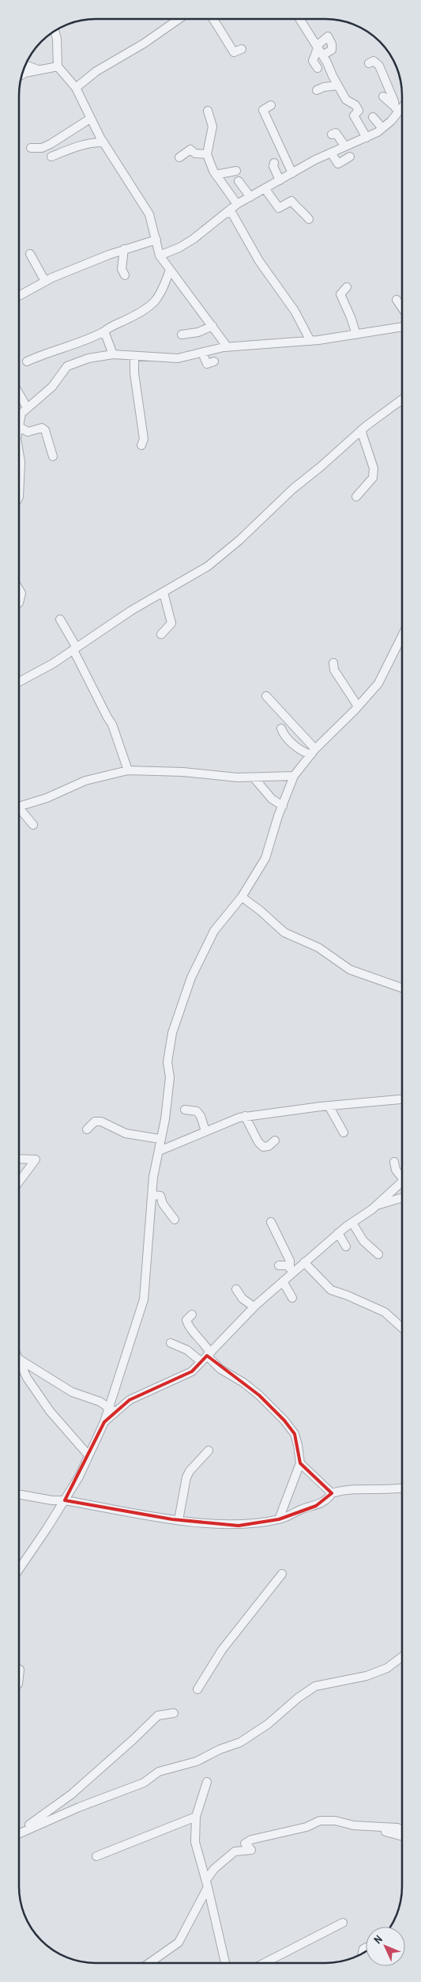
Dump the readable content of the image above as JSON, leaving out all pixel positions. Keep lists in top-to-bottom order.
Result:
{
  "north": "top left"
}
